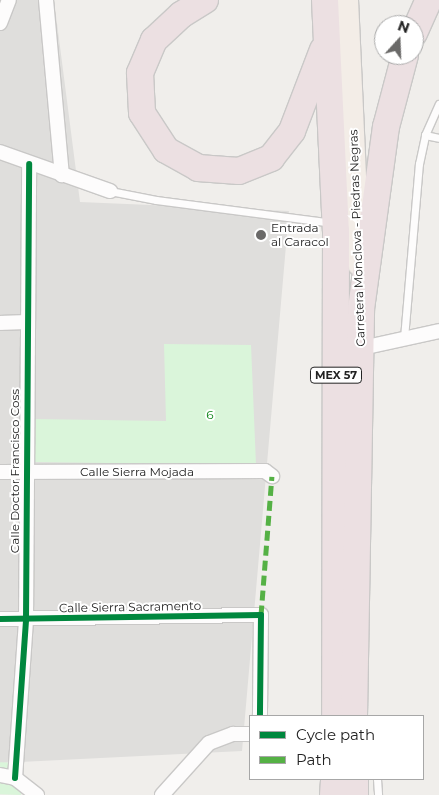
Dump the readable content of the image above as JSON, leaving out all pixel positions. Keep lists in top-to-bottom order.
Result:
{
  "streets": {
    "highway": ["Carretera Monclova - Piedras Negras", "MEX 57"],
    "street": ["Calle Doctor Francisco Coss", "Calle Sierra Mojada", "Calle Sierra Sacramento"]
  },
  "crossings": [
    ["Calle Doctor Francisco Coss", "Calle Sierra Mojada"],
    ["Calle Doctor Francisco Coss", "Calle Sierra Sacramento"]
  ],
  "parks": ["6"],
  "places": ["Entrada al Caracol"],
  "legend": ["Cycle path", "Path"],
  "north": "top"
}
